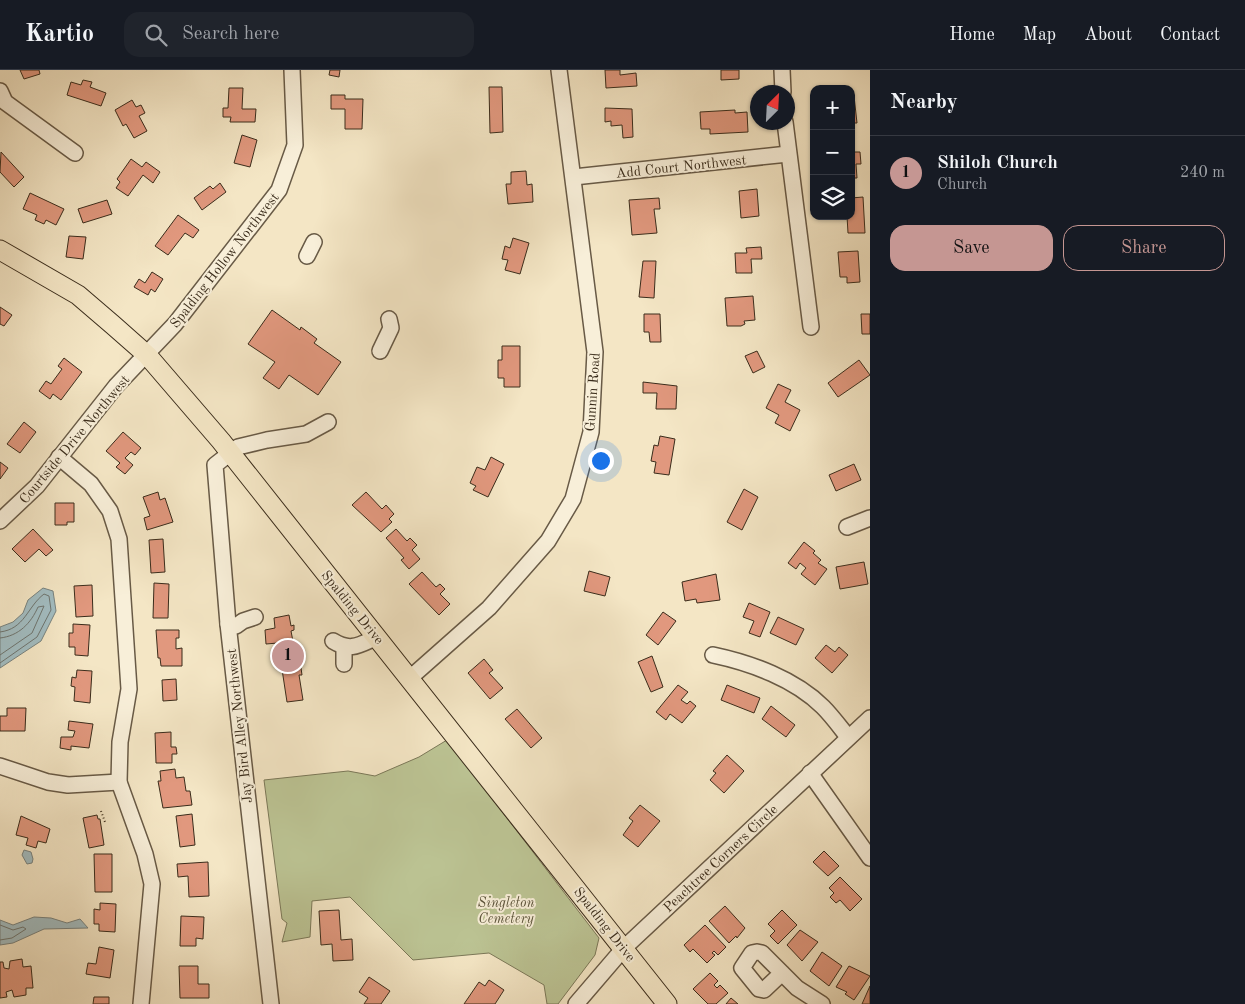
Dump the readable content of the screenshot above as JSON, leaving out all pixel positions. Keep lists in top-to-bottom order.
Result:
{
  "streets": {
    "main road": ["Spalding Drive"],
    "street": [
      "Add Court Northwest",
      "Spalding Hollow Northwest",
      "Gunnin Road",
      "Courtside Drive Northwest",
      "Jay Bird Alley Northwest",
      "Peachtree Corners Circle"
    ]
  },
  "crossings": [
    ["Add Court Northwest", "Gunnin Road"],
    ["Spalding Hollow Northwest", "Courtside Drive Northwest"],
    ["Spalding Hollow Northwest", "Spalding Drive"],
    ["Gunnin Road", "Spalding Drive"],
    ["Courtside Drive Northwest", "Spalding Drive"],
    ["Spalding Drive", "Jay Bird Alley Northwest"],
    ["Spalding Drive", "Peachtree Corners Circle"]
  ],
  "parks": ["Singleton Cemetery"],
  "north": "top right",
  "page": {
    "header": "Kartio",
    "search": "Search here",
    "nav": [
      "Home",
      "Map",
      "About",
      "Contact"
    ],
    "heading": "Nearby",
    "map_buttons": ["+", "−"],
    "list": [
      {
        "mark": "1",
        "name": "Shiloh Church",
        "note": "Church",
        "value": "240 m"
      }
    ],
    "buttons": ["Save", "Share"],
    "pins": "1"
  }
}
